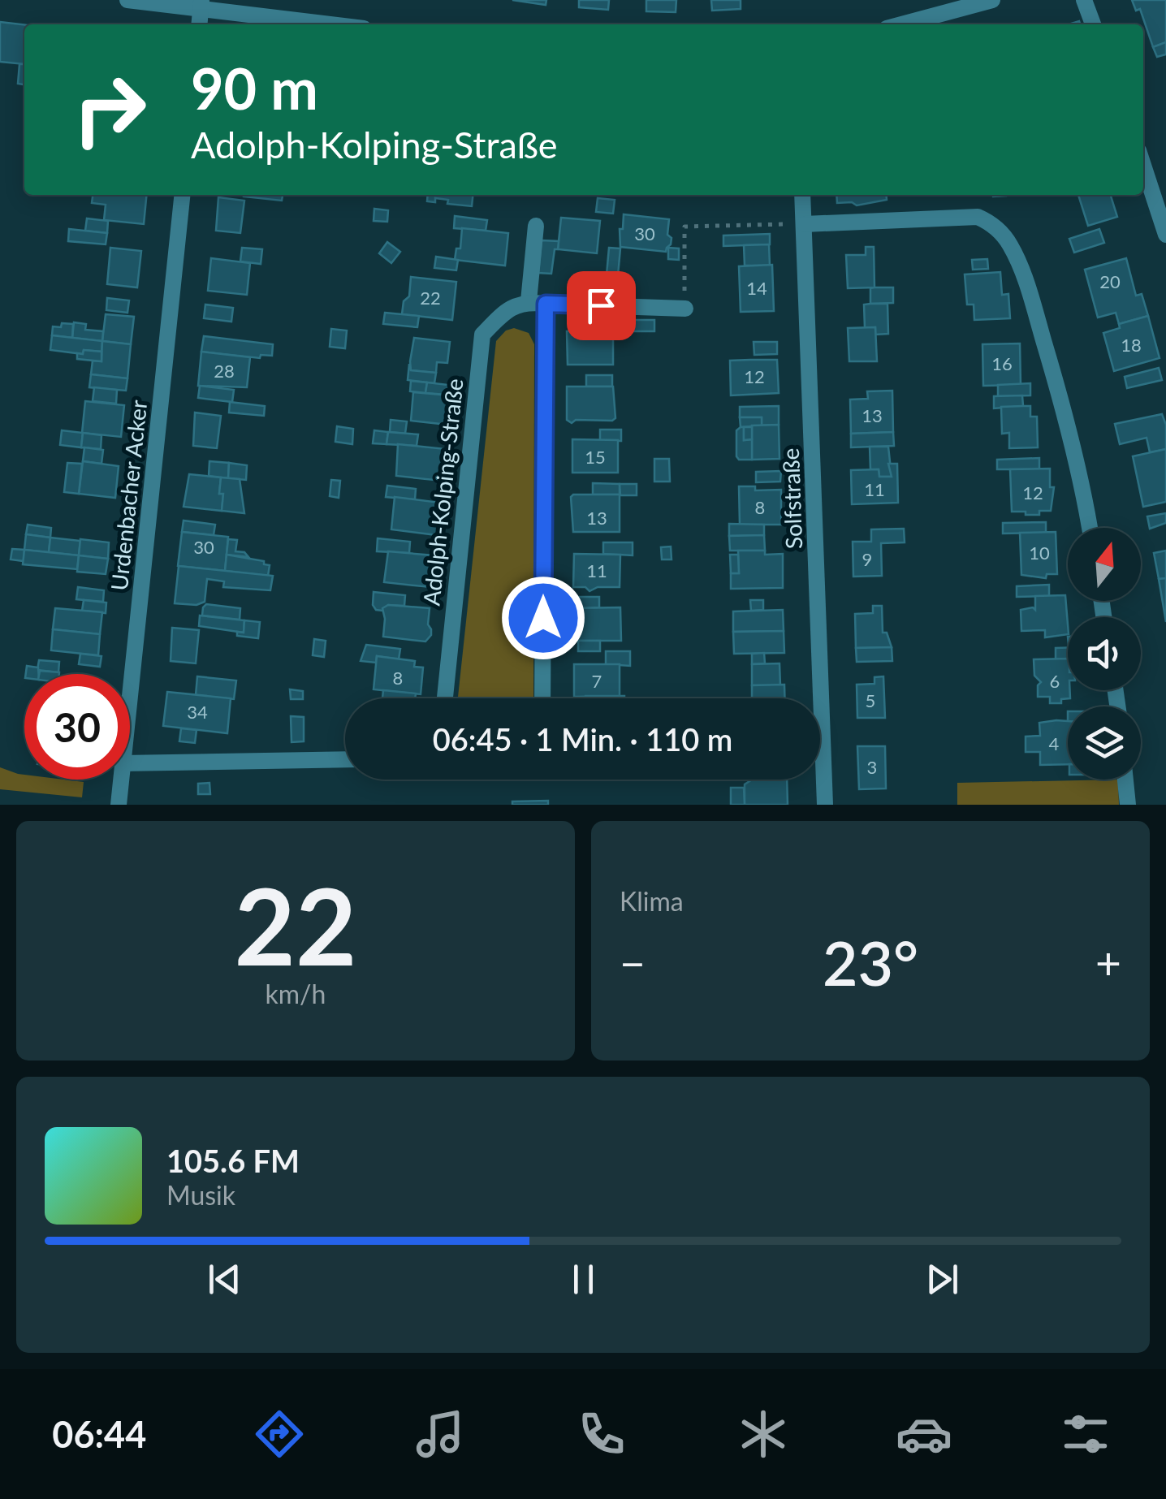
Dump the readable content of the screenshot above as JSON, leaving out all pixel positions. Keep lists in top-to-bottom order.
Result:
{
  "streets": {
    "street": ["Adolph-Kolping-Straße", "Urdenbacher Acker", "Solfstraße"]
  },
  "house_numbers": [
    "30",
    "20",
    "14",
    "22",
    "18",
    "16",
    "28",
    "12",
    "13",
    "15",
    "11",
    "12",
    "8",
    "13",
    "30",
    "10",
    "9",
    "11",
    "8",
    "7",
    "6",
    "5",
    "34",
    "4",
    "3"
  ],
  "north": "top",
  "page": {
    "turn": ["90 m", "Adolph-Kolping-Straße"],
    "limit": "30",
    "trip": "06:45 · 1 Min. · 110 m",
    "tile": [
      ["22", "km/h"],
      "Klima"
    ],
    "heat": ["−", "23°", "+"],
    "song": ["105.6 FM", "Musik"],
    "tabs": "06:44"
  }
}
